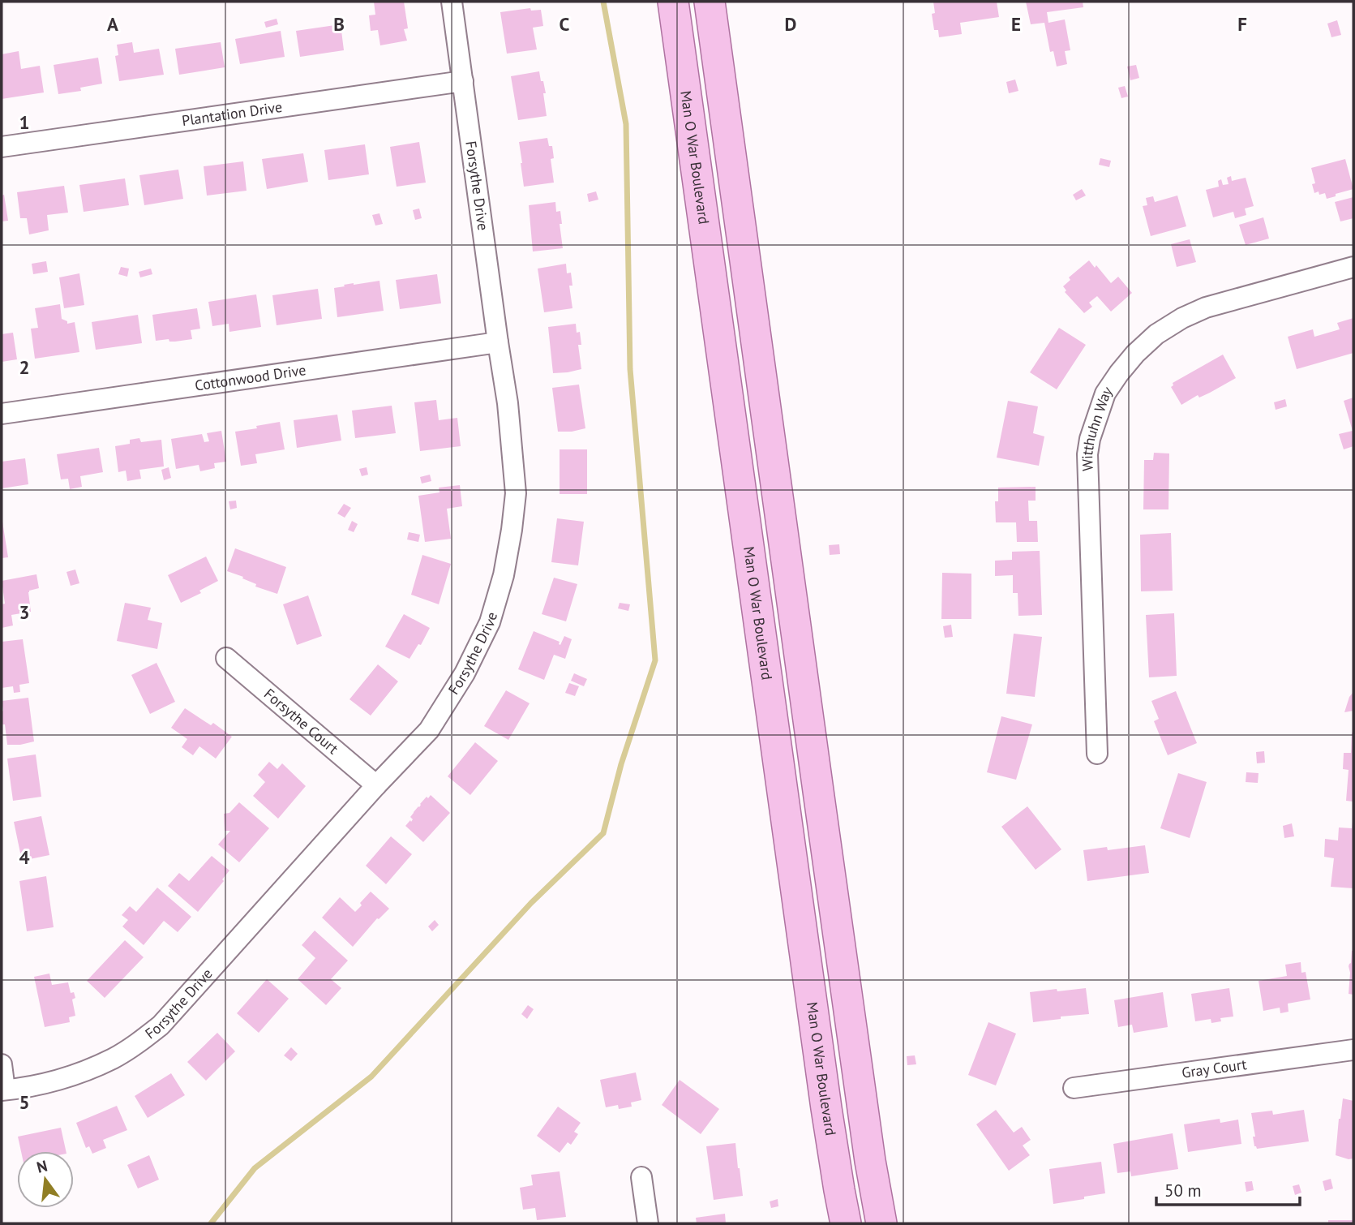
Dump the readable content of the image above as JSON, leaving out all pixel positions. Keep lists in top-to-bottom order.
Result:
{
  "streets": {
    "main road": ["Man O War Boulevard"],
    "street": [
      "Plantation Drive",
      "Forsythe Drive",
      "Cottonwood Drive",
      "Witthuhn Way",
      "Forsythe Court",
      "Gray Court"
    ]
  },
  "crossings": [
    ["Plantation Drive", "Forsythe Drive"],
    ["Forsythe Drive", "Cottonwood Drive"],
    ["Forsythe Drive", "Forsythe Court"]
  ],
  "scale_bar": "50 m",
  "north": "top",
  "grid": {
    "columns": [
      "A",
      "B",
      "C",
      "D",
      "E",
      "F"
    ],
    "rows": [
      "1",
      "2",
      "3",
      "4",
      "5"
    ]
  }
}
